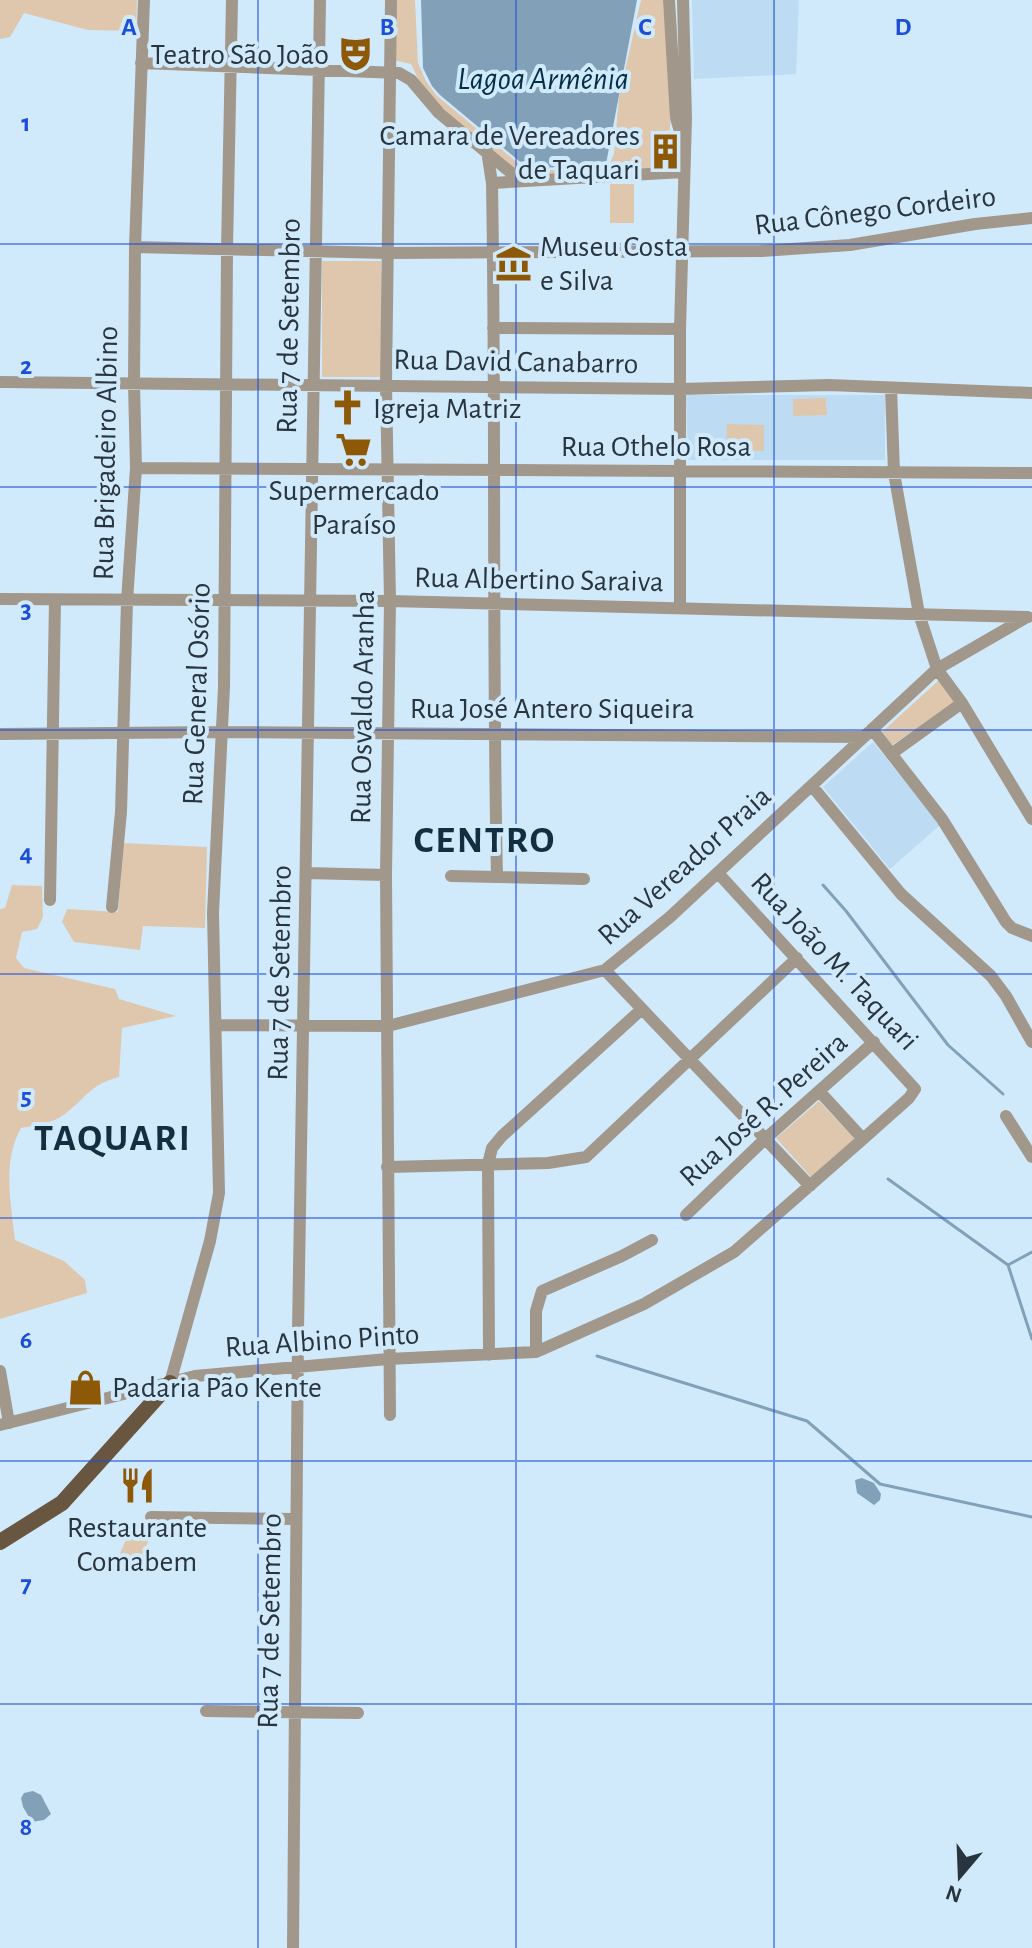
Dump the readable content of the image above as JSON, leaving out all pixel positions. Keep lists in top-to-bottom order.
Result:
{
  "streets": {
    "street": [
      "Rua Cônego Cordeiro",
      "Rua 7 de Setembro",
      "Rua David Canabarro",
      "Rua Othelo Rosa",
      "Rua Brigadeiro Albino",
      "Rua Albertino Saraiva",
      "Rua General Osório",
      "Rua Osvaldo Aranha",
      "Rua José Antero Siqueira",
      "Rua Vereador Praia",
      "Rua João M. Taquari",
      "Rua José R. Pereira",
      "Rua Albino Pinto"
    ]
  },
  "crossings": [
    ["Rua Cônego Cordeiro", "Rua 7 de Setembro"],
    ["Rua Cônego Cordeiro", "Rua Brigadeiro Albino"],
    ["Rua Cônego Cordeiro", "Rua General Osório"],
    ["Rua Cônego Cordeiro", "Rua Osvaldo Aranha"],
    ["Rua 7 de Setembro", "Rua David Canabarro"],
    ["Rua 7 de Setembro", "Rua Othelo Rosa"],
    ["Rua 7 de Setembro", "Rua Albertino Saraiva"],
    ["Rua 7 de Setembro", "Rua José Antero Siqueira"],
    ["Rua 7 de Setembro", "Rua Vereador Praia"],
    ["Rua 7 de Setembro", "Rua Albino Pinto"],
    ["Rua David Canabarro", "Rua Brigadeiro Albino"],
    ["Rua David Canabarro", "Rua General Osório"],
    ["Rua David Canabarro", "Rua Osvaldo Aranha"],
    ["Rua Othelo Rosa", "Rua Brigadeiro Albino"],
    ["Rua Othelo Rosa", "Rua General Osório"],
    ["Rua Othelo Rosa", "Rua Osvaldo Aranha"],
    ["Rua Brigadeiro Albino", "Rua Albertino Saraiva"],
    ["Rua Brigadeiro Albino", "Rua José Antero Siqueira"],
    ["Rua Albertino Saraiva", "Rua General Osório"],
    ["Rua Albertino Saraiva", "Rua Osvaldo Aranha"],
    ["Rua Albertino Saraiva", "Rua Vereador Praia"],
    ["Rua General Osório", "Rua José Antero Siqueira"],
    ["Rua General Osório", "Rua Vereador Praia"],
    ["Rua General Osório", "Rua Albino Pinto"],
    ["Rua Osvaldo Aranha", "Rua José Antero Siqueira"],
    ["Rua Osvaldo Aranha", "Rua Vereador Praia"],
    ["Rua Osvaldo Aranha", "Rua Albino Pinto"],
    ["Rua José Antero Siqueira", "Rua Vereador Praia"],
    ["Rua Vereador Praia", "Rua João M. Taquari"],
    ["Rua João M. Taquari", "Rua José R. Pereira"],
    ["Rua João M. Taquari", "Rua Albino Pinto"]
  ],
  "districts": ["CENTRO", "TAQUARI"],
  "water": ["Lagoa Armênia"],
  "places": {
    "theatre": ["Teatro São João"],
    "building": ["Camara de Vereadores de Taquari"],
    "museum": ["Museu Costa e Silva"],
    "church": ["Igreja Matriz"],
    "supermarket": ["Supermercado Paraíso"],
    "shop": ["Padaria Pão Kente"],
    "restaurant": ["Restaurante Comabem"]
  },
  "north": "bottom",
  "grid": {
    "columns": [
      "A",
      "B",
      "C",
      "D"
    ],
    "rows": [
      "1",
      "2",
      "3",
      "4",
      "5",
      "6",
      "7",
      "8"
    ]
  }
}
